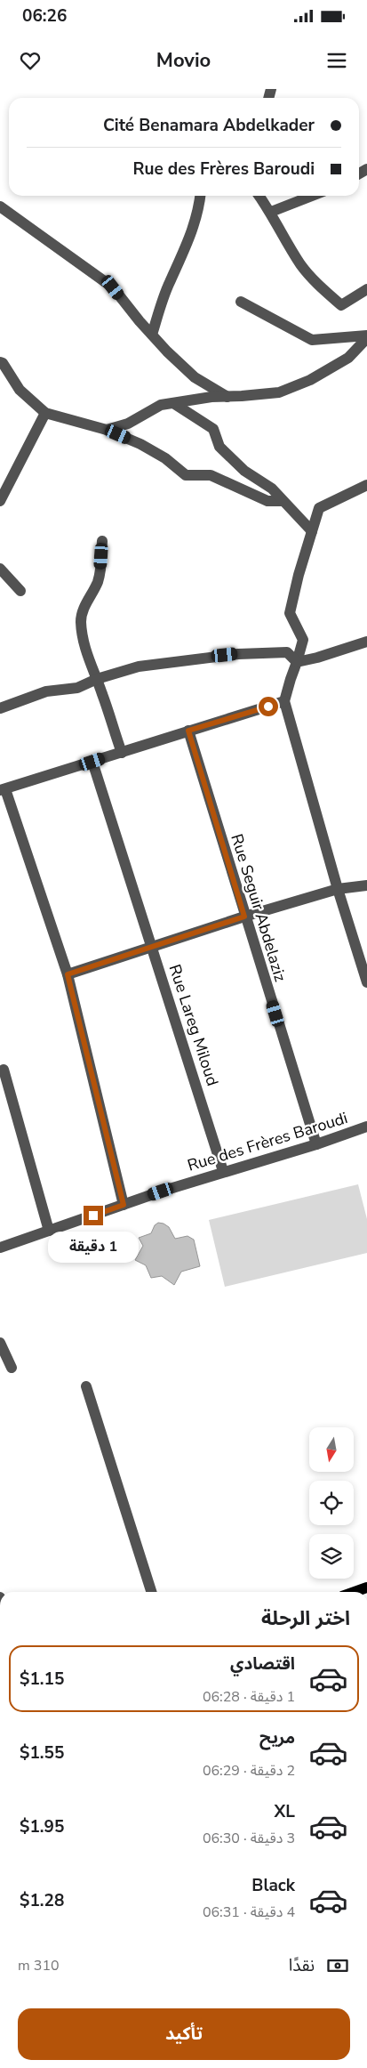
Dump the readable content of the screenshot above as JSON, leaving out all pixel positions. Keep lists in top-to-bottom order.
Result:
{
  "streets": {
    "street": ["Rue Seguir Abdelaziz", "Rue Lareg Miloud", "Rue des Frères Baroudi"]
  },
  "crossings": [
    ["Rue Seguir Abdelaziz", "Rue des Frères Baroudi"],
    ["Rue Lareg Miloud", "Rue des Frères Baroudi"]
  ],
  "north": "bottom",
  "page": {
    "status": "06:26",
    "header": "Movio",
    "banner": ["Cité Benamara Abdelkader", "Rue des Frères Baroudi"],
    "bubble": "1 دقيقة",
    "heading": "اختر الرحلة",
    "list": [
      {
        "name": "اقتصادي",
        "note": "1 دقيقة · 06:28",
        "value": "$1.15"
      },
      {
        "name": "مريح",
        "note": "2 دقيقة · 06:29",
        "value": "$1.55"
      },
      {
        "name": "XL",
        "note": "3 دقيقة · 06:30",
        "value": "$1.95"
      },
      {
        "name": "Black",
        "note": "4 دقيقة · 06:31",
        "value": "$1.28"
      }
    ],
    "pay": ["نقدًا", "310 m"],
    "buttons": "تأكيد"
  }
}
